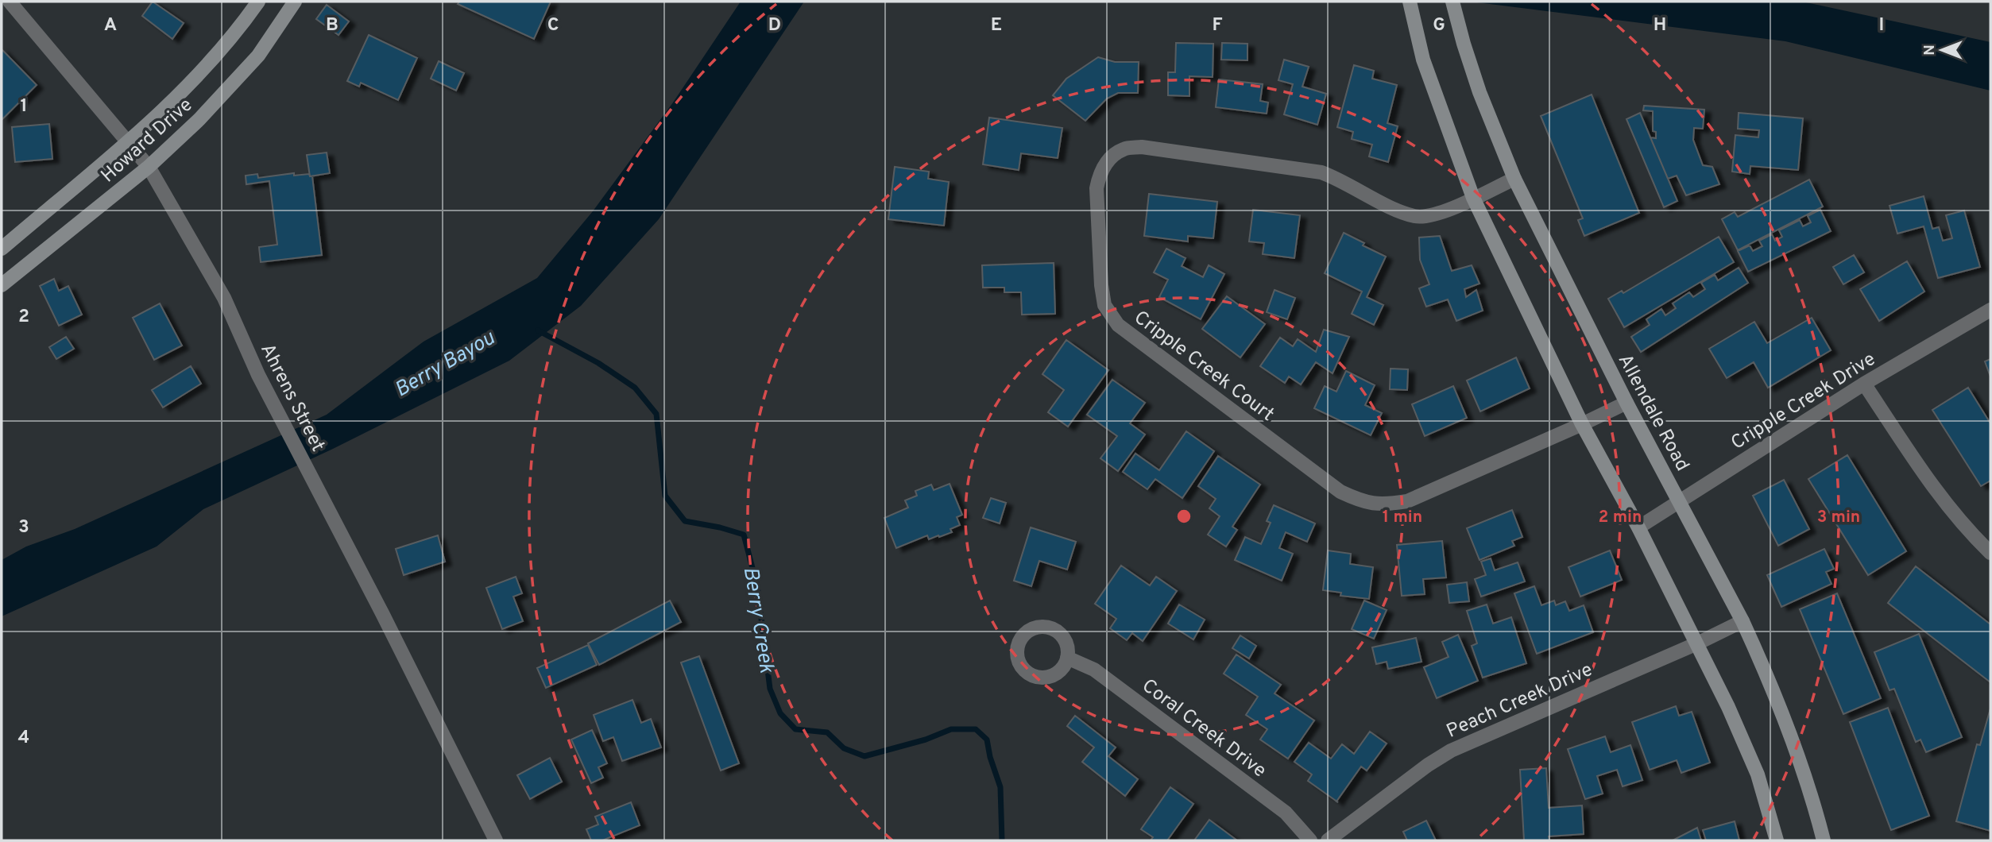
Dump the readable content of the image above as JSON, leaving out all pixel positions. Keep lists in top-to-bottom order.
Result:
{
  "streets": {
    "main road": ["Howard Drive", "Allendale Road"],
    "street": [
      "Cripple Creek Court",
      "Ahrens Street",
      "Cripple Creek Drive",
      "Peach Creek Drive",
      "Coral Creek Drive"
    ]
  },
  "crossings": [
    ["Howard Drive", "Ahrens Street"],
    ["Cripple Creek Court", "Allendale Road"],
    ["Cripple Creek Drive", "Allendale Road"],
    ["Allendale Road", "Peach Creek Drive"]
  ],
  "water": ["Berry Bayou", "Berry Creek"],
  "north": "left",
  "grid": {
    "columns": [
      "A",
      "B",
      "C",
      "D",
      "E",
      "F",
      "G",
      "H",
      "I"
    ],
    "rows": [
      "1",
      "2",
      "3",
      "4"
    ]
  },
  "rings": ["1 min", "2 min", "3 min"]
}
